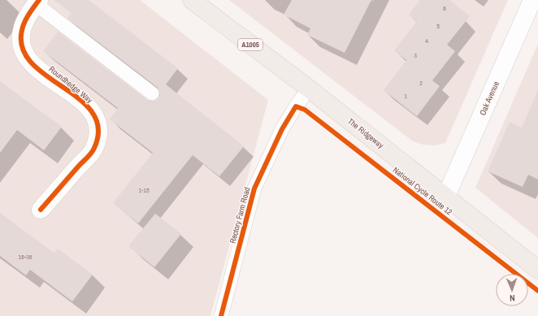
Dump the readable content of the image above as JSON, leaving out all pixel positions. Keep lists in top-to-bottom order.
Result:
{
  "streets": {
    "main road": ["A1005", "The Ridgeway"],
    "street": ["Roundhedge Way", "Oak Avenue"],
    "lane": ["Rectory Farm Road"],
    "cycle path": ["National Cycle Route 12"]
  },
  "crossings": [
    ["Oak Avenue", "The Ridgeway"],
    ["The Ridgeway", "Rectory Farm Road"]
  ],
  "house_numbers": [
    "6",
    "5",
    "4",
    "3",
    "2",
    "1",
    "1-15",
    "16-36"
  ],
  "north": "bottom"
}
